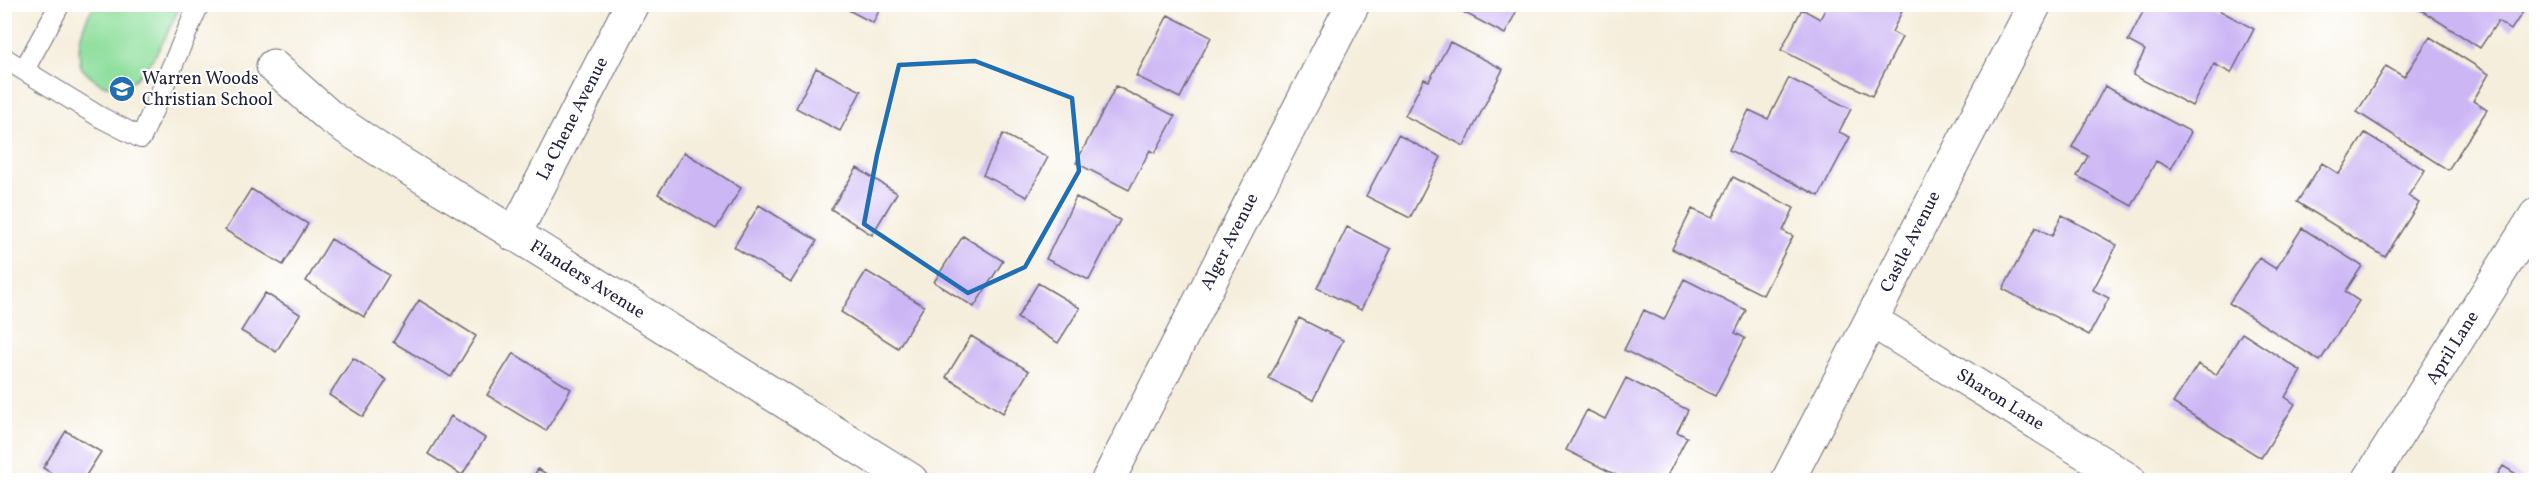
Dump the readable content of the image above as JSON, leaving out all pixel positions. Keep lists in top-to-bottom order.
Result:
{
  "streets": {
    "street": [
      "La Chene Avenue",
      "Alger Avenue",
      "Castle Avenue",
      "Flanders Avenue",
      "April Lane",
      "Sharon Lane"
    ]
  },
  "crossings": [
    ["La Chene Avenue", "Flanders Avenue"],
    ["Castle Avenue", "Sharon Lane"]
  ],
  "places": {
    "school or university": ["Warren Woods Christian School"]
  }
}
